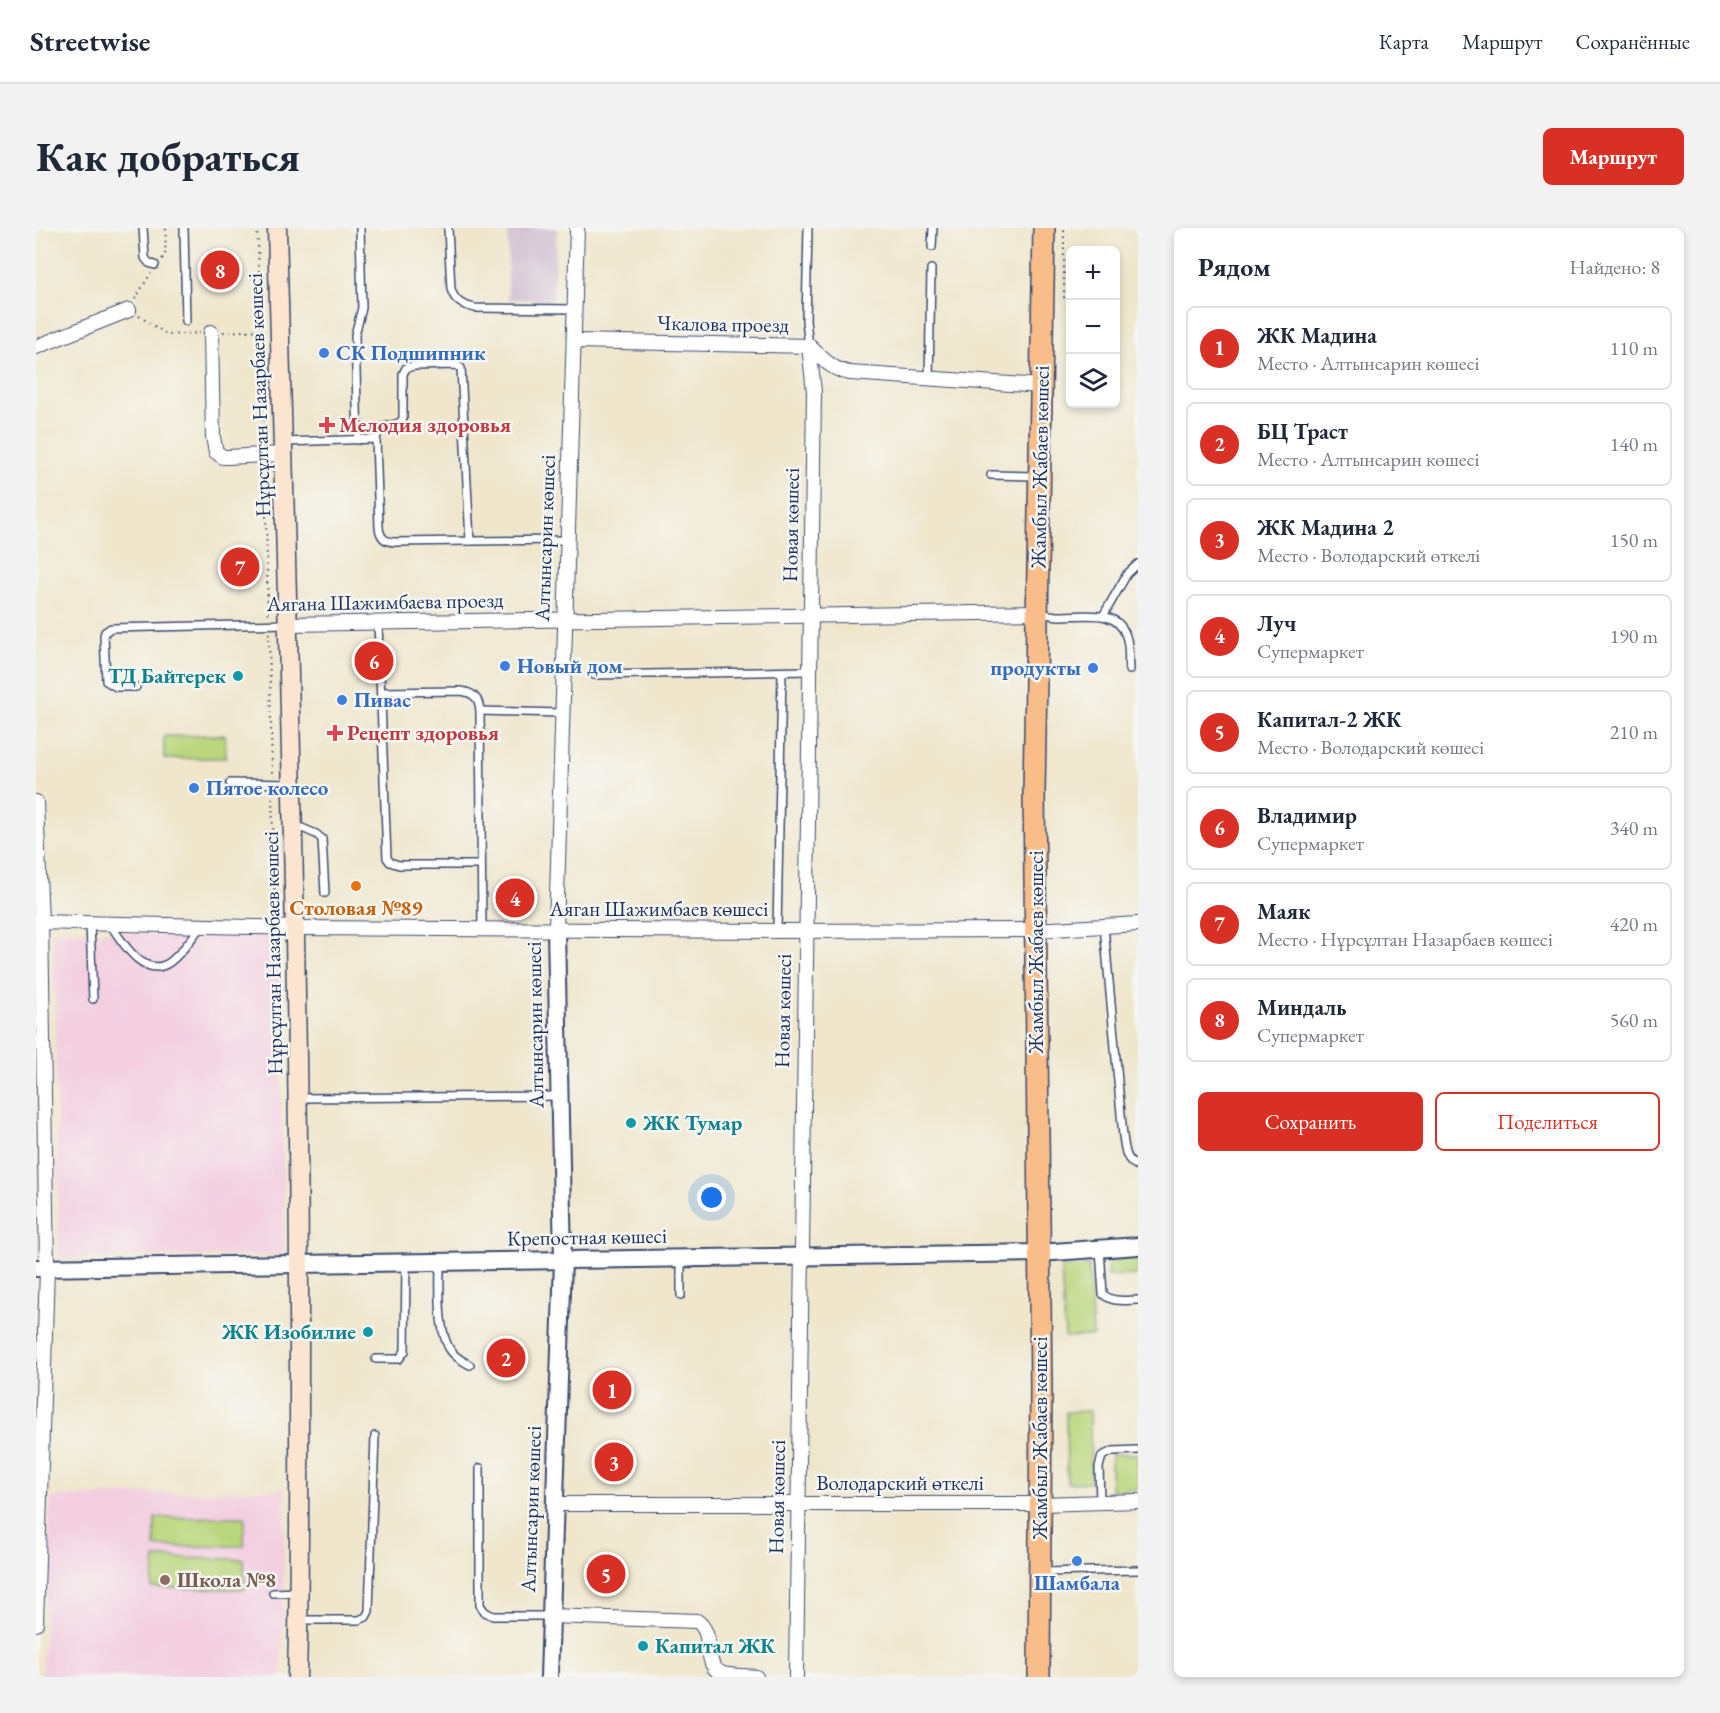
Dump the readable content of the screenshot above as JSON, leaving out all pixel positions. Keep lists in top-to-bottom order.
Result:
{
  "streets": {
    "main road": ["Нұрсұлтан Назарбаев көшесі", "Жамбыл Жабаев көшесі"],
    "street": [
      "Чкалова проезд",
      "Новая көшесі",
      "Алтынсарин көшесі",
      "Аягана Шажимбаева проезд",
      "Аяган Шажимбаев көшесі",
      "Крепостная көшесі",
      "Володарский өткелі"
    ]
  },
  "crossings": [
    ["Чкалова проезд", "Жамбыл Жабаев көшесі"],
    ["Чкалова проезд", "Новая көшесі"],
    ["Чкалова проезд", "Алтынсарин көшесі"],
    ["Нұрсұлтан Назарбаев көшесі", "Аягана Шажимбаева проезд"],
    ["Нұрсұлтан Назарбаев көшесі", "Аяган Шажимбаев көшесі"],
    ["Нұрсұлтан Назарбаев көшесі", "Крепостная көшесі"],
    ["Жамбыл Жабаев көшесі", "Аягана Шажимбаева проезд"],
    ["Жамбыл Жабаев көшесі", "Аяган Шажимбаев көшесі"],
    ["Жамбыл Жабаев көшесі", "Крепостная көшесі"],
    ["Жамбыл Жабаев көшесі", "Володарский өткелі"],
    ["Новая көшесі", "Аягана Шажимбаева проезд"],
    ["Новая көшесі", "Аяган Шажимбаев көшесі"],
    ["Новая көшесі", "Крепостная көшесі"],
    ["Новая көшесі", "Володарский өткелі"],
    ["Алтынсарин көшесі", "Аягана Шажимбаева проезд"],
    ["Алтынсарин көшесі", "Аяган Шажимбаев көшесі"],
    ["Алтынсарин көшесі", "Крепостная көшесі"],
    ["Алтынсарин көшесі", "Володарский өткелі"]
  ],
  "places": {
    "other": [
      "СК Подшипник",
      "Новый дом",
      "продукты",
      "ТД Байтерек",
      "Пивас",
      "Пятое колесо",
      "Столовая №89",
      "ЖК Тумар",
      "ЖК Изобилие",
      "Шамбала",
      "Школа №8",
      "Капитал ЖК"
    ],
    "health": ["Мелодия здоровья", "Рецепт здоровья"]
  },
  "page": {
    "header": "Streetwise",
    "nav": ["Карта", "Маршрут", "Сохранённые"],
    "buttons": [
      "Маршрут",
      ["Сохранить", "Поделиться"]
    ],
    "title": "Как добраться",
    "heading": ["Рядом", "Найдено: 8"],
    "map_buttons": ["+", "−"],
    "pins": [
      "8",
      "7",
      "6",
      "4",
      "2",
      "1",
      "3",
      "5"
    ],
    "list": [
      {
        "mark": "1",
        "name": "ЖК Мадина",
        "note": "Место · Алтынсарин көшесі",
        "value": "110 m"
      },
      {
        "mark": "2",
        "name": "БЦ Траст",
        "note": "Место · Алтынсарин көшесі",
        "value": "140 m"
      },
      {
        "mark": "3",
        "name": "ЖК Мадина 2",
        "note": "Место · Володарский өткелі",
        "value": "150 m"
      },
      {
        "mark": "4",
        "name": "Луч",
        "note": "Супермаркет",
        "value": "190 m"
      },
      {
        "mark": "5",
        "name": "Капитал-2 ЖК",
        "note": "Место · Володарский көшесі",
        "value": "210 m"
      },
      {
        "mark": "6",
        "name": "Владимир",
        "note": "Супермаркет",
        "value": "340 m"
      },
      {
        "mark": "7",
        "name": "Маяк",
        "note": "Место · Нұрсұлтан Назарбаев көшесі",
        "value": "420 m"
      },
      {
        "mark": "8",
        "name": "Миндаль",
        "note": "Супермаркет",
        "value": "560 m"
      }
    ]
  }
}
